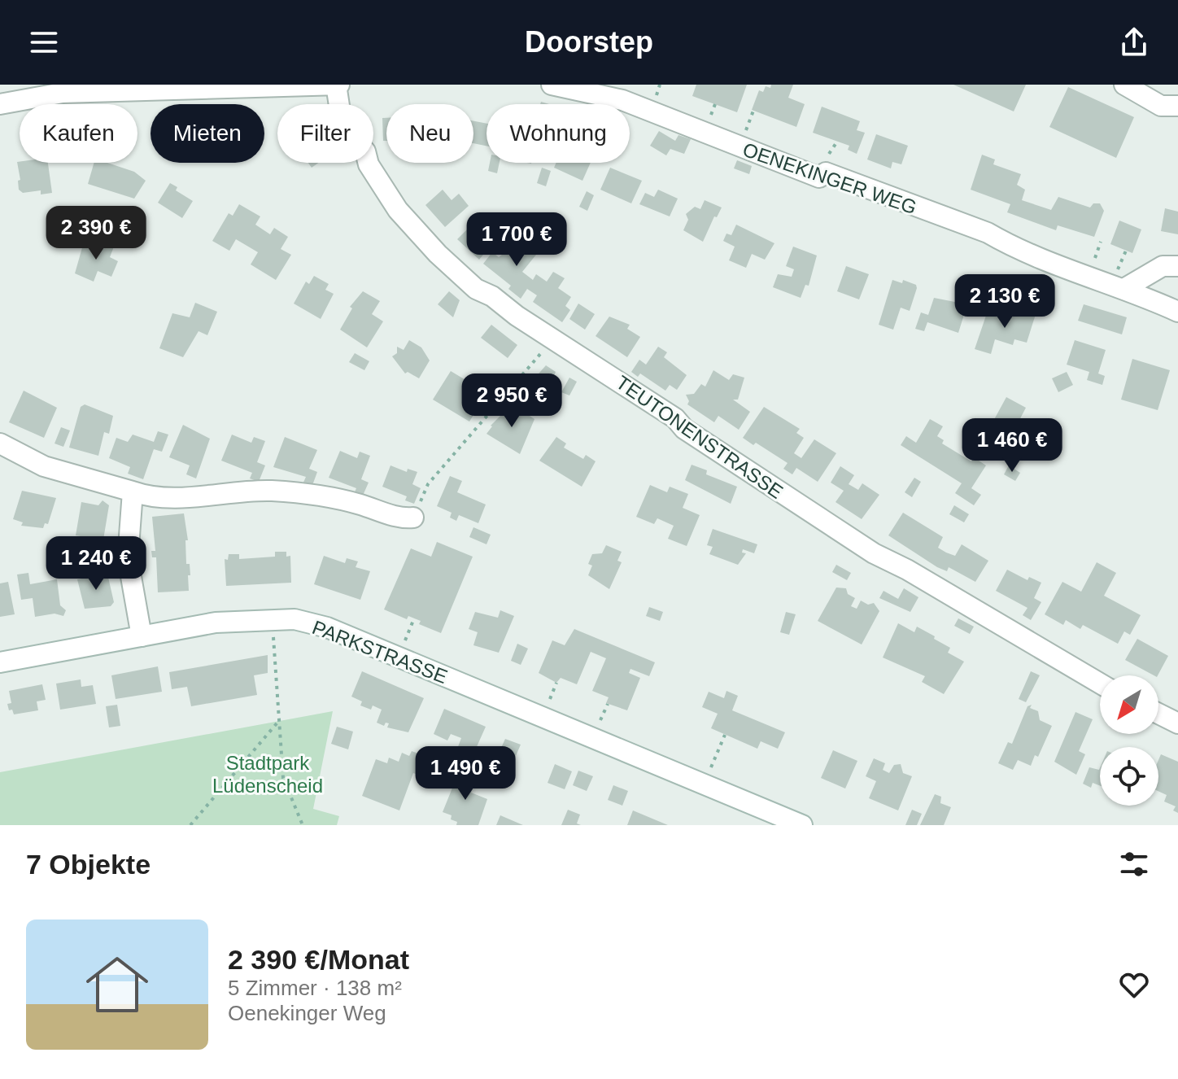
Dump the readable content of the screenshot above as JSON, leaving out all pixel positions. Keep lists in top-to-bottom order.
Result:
{
  "streets": {
    "street": ["OENEKINGER WEG", "TEUTONENSTRASSE", "PARKSTRASSE"]
  },
  "parks": ["Stadtpark Lüdenscheid"],
  "north": "bottom left",
  "page": {
    "header": "Doorstep",
    "chip": [
      "Kaufen",
      "Mieten",
      "Filter",
      "Neu",
      "Wohnung"
    ],
    "price": [
      "2 390 €",
      "1 700 €",
      "2 130 €",
      "2 950 €",
      "1 460 €",
      "1 240 €",
      "1 490 €"
    ],
    "heading": "7 Objekte",
    "list": [
      {
        "name": "2 390 €/Monat",
        "note": "5 Zimmer · 138 m² · Oenekinger Weg"
      }
    ]
  }
}
